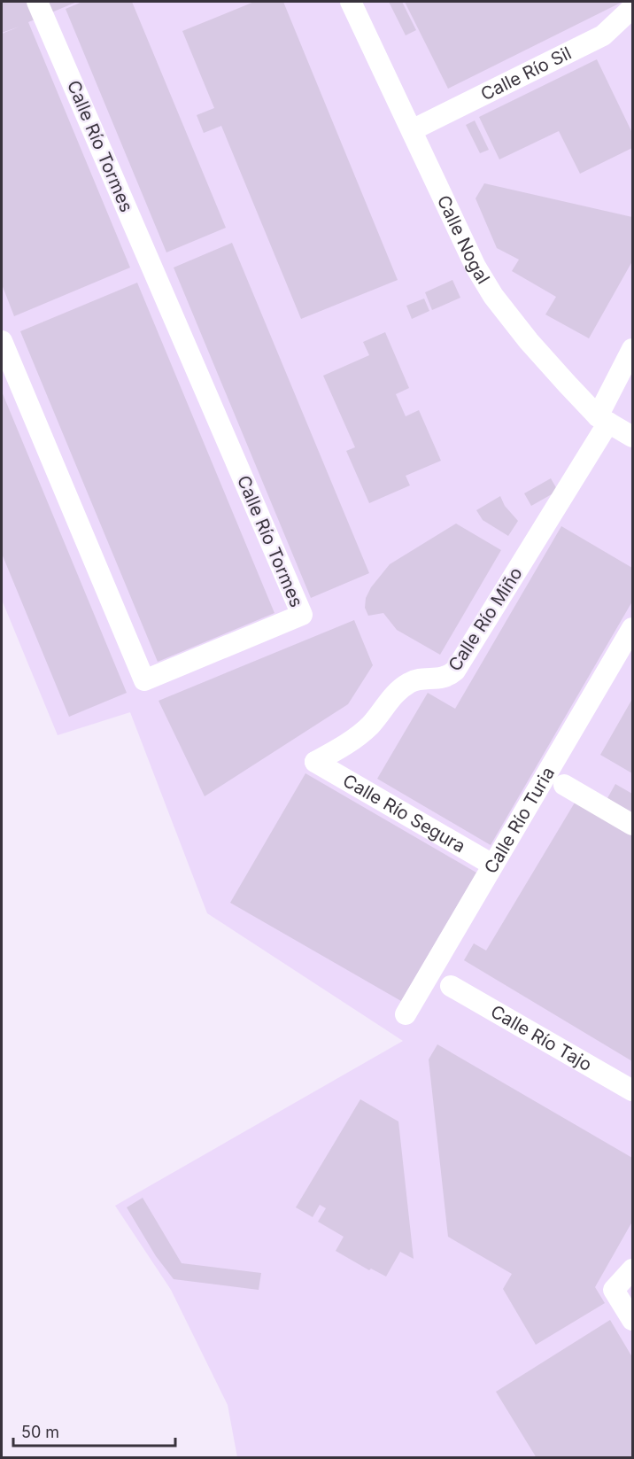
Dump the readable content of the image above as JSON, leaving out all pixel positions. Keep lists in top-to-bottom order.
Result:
{
  "streets": {
    "street": [
      "Calle Río Sil",
      "Calle Río Tormes",
      "Calle Nogal",
      "Calle Río Miño",
      "Calle Río Segura",
      "Calle Río Turia",
      "Calle Río Tajo"
    ]
  },
  "crossings": [
    ["Calle Río Sil", "Calle Nogal"],
    ["Calle Nogal", "Calle Río Miño"],
    ["Calle Río Miño", "Calle Río Segura"],
    ["Calle Río Segura", "Calle Río Turia"]
  ],
  "scale_bar": "50 m"
}
